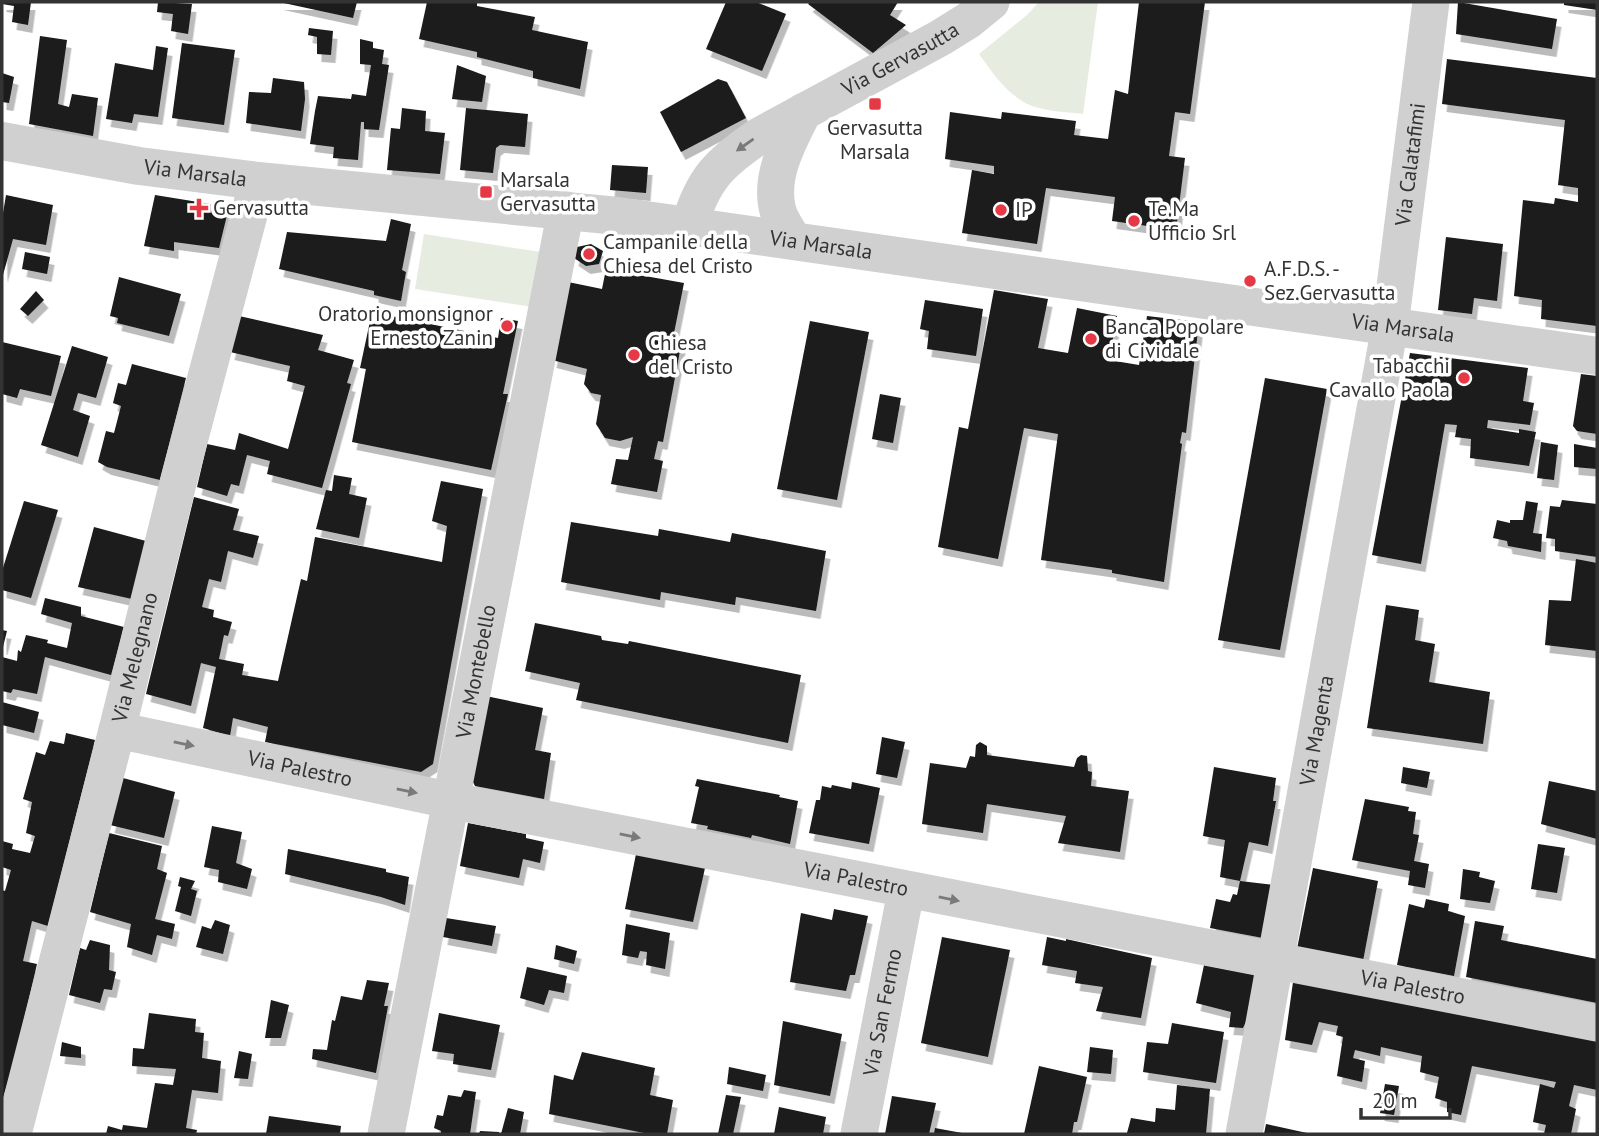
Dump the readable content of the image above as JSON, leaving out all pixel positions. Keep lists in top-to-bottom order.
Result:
{
  "streets": {
    "street": [
      "Via Gervasutta",
      "Via Calatafimi",
      "Via Marsala",
      "Via Melegnano",
      "Via Montebello",
      "Via Magenta",
      "Via Palestro",
      "Via San Fermo"
    ]
  },
  "crossings": [
    ["Via Gervasutta", "Via Marsala"],
    ["Via Calatafimi", "Via Marsala"],
    ["Via Calatafimi", "Via Magenta"],
    ["Via Marsala", "Via Melegnano"],
    ["Via Marsala", "Via Montebello"],
    ["Via Marsala", "Via Magenta"],
    ["Via Melegnano", "Via Palestro"],
    ["Via Montebello", "Via Palestro"],
    ["Via Magenta", "Via Palestro"],
    ["Via Palestro", "Via San Fermo"]
  ],
  "one_way": ["Via Gervasutta", "Via Palestro"],
  "places": {
    "transit": ["Gervasutta Marsala", "Marsala Gervasutta"],
    "health": ["Gervasutta"],
    "other": [
      "IP",
      "Te.Ma Ufficio Srl",
      "Campanile della Chiesa del Cristo",
      "A.F.D.S. - Sez.Gervasutta",
      "Oratorio monsignor Ernesto Zanin",
      "Banca Popolare di Cividale",
      "Chiesa del Cristo",
      "Tabacchi Cavallo Paola"
    ]
  },
  "scale_bar": "20 m"
}
